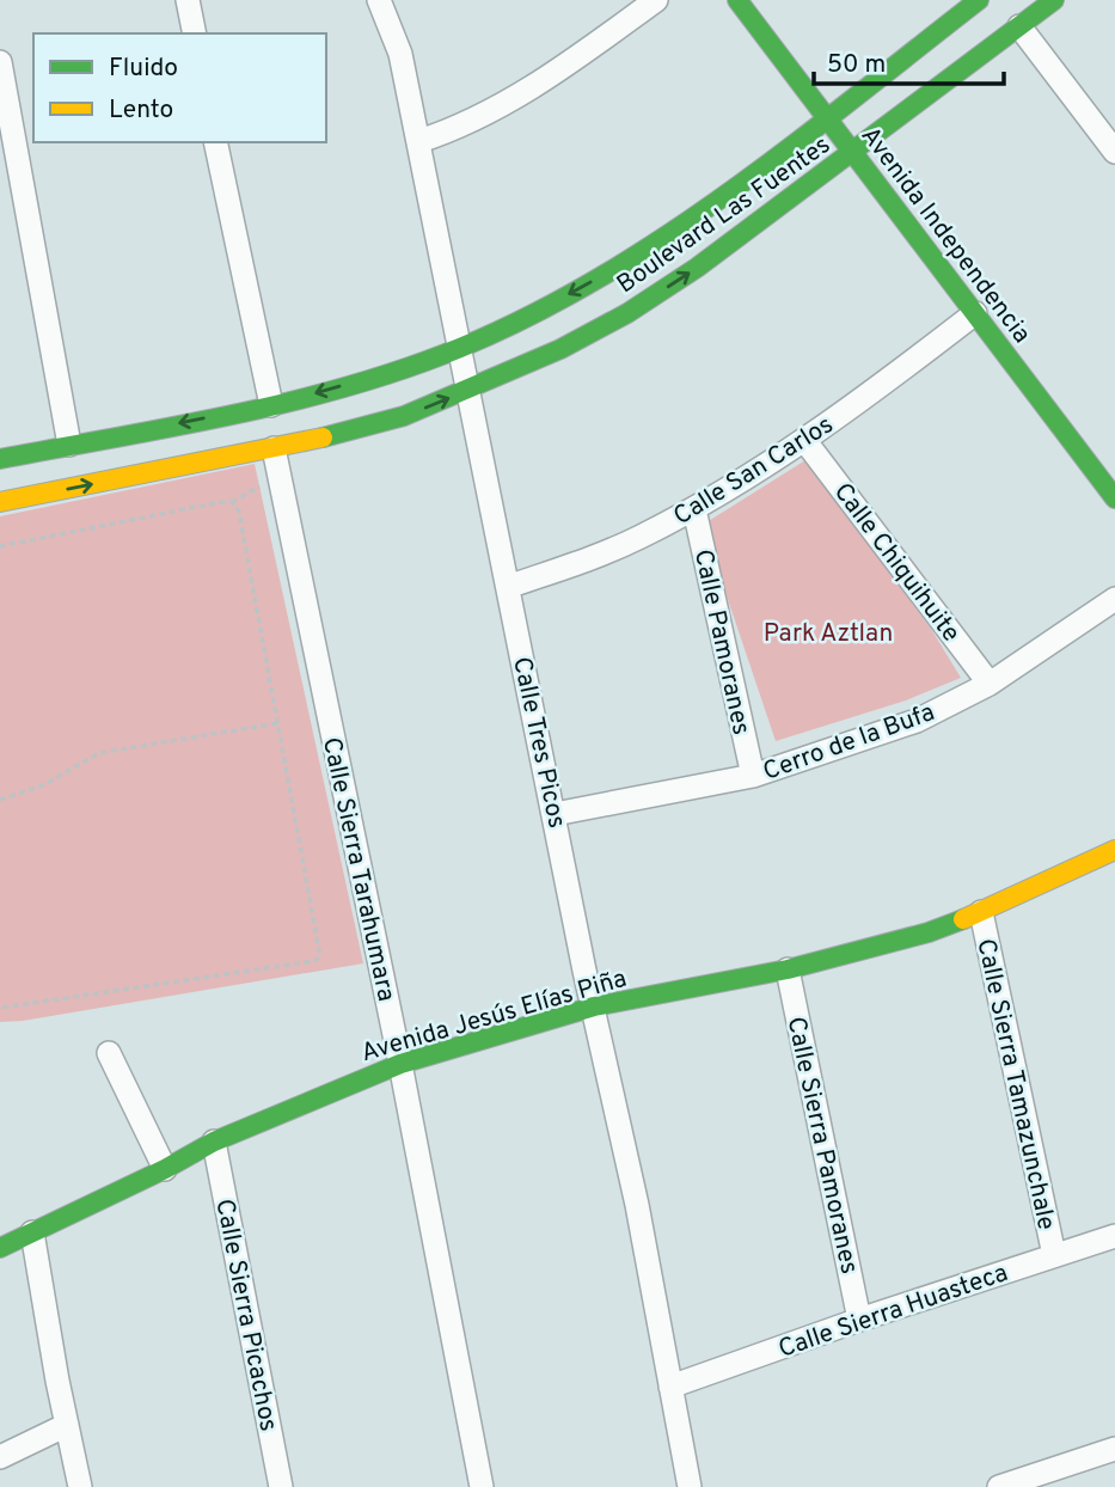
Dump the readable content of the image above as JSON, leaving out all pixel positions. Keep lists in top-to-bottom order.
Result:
{
  "streets": {
    "main road": ["Boulevard Las Fuentes", "Avenida Independencia", "Avenida Jesús Elías Piña"],
    "street": [
      "Calle San Carlos",
      "Calle Chiquihuite",
      "Calle Pamoranes",
      "Cerro de la Bufa",
      "Calle Tres Picos",
      "Calle Sierra Tarahumara",
      "Calle Sierra Tamazunchale",
      "Calle Sierra Pamoranes",
      "Calle Sierra Huasteca",
      "Calle Sierra Picachos"
    ]
  },
  "crossings": [
    ["Boulevard Las Fuentes", "Avenida Independencia"],
    ["Boulevard Las Fuentes", "Calle Tres Picos"],
    ["Boulevard Las Fuentes", "Calle Sierra Tarahumara"],
    ["Avenida Independencia", "Calle San Carlos"],
    ["Calle San Carlos", "Calle Chiquihuite"],
    ["Calle San Carlos", "Calle Pamoranes"],
    ["Calle San Carlos", "Calle Tres Picos"],
    ["Calle Chiquihuite", "Cerro de la Bufa"],
    ["Calle Pamoranes", "Cerro de la Bufa"],
    ["Cerro de la Bufa", "Calle Tres Picos"],
    ["Calle Tres Picos", "Avenida Jesús Elías Piña"],
    ["Calle Tres Picos", "Calle Sierra Huasteca"],
    ["Calle Sierra Tarahumara", "Avenida Jesús Elías Piña"],
    ["Avenida Jesús Elías Piña", "Calle Sierra Tamazunchale"],
    ["Avenida Jesús Elías Piña", "Calle Sierra Pamoranes"],
    ["Avenida Jesús Elías Piña", "Calle Sierra Picachos"],
    ["Calle Sierra Tamazunchale", "Calle Sierra Huasteca"],
    ["Calle Sierra Pamoranes", "Calle Sierra Huasteca"]
  ],
  "parks": ["Park Aztlan"],
  "legend": ["Fluido", "Lento"],
  "scale_bar": "50 m"
}
